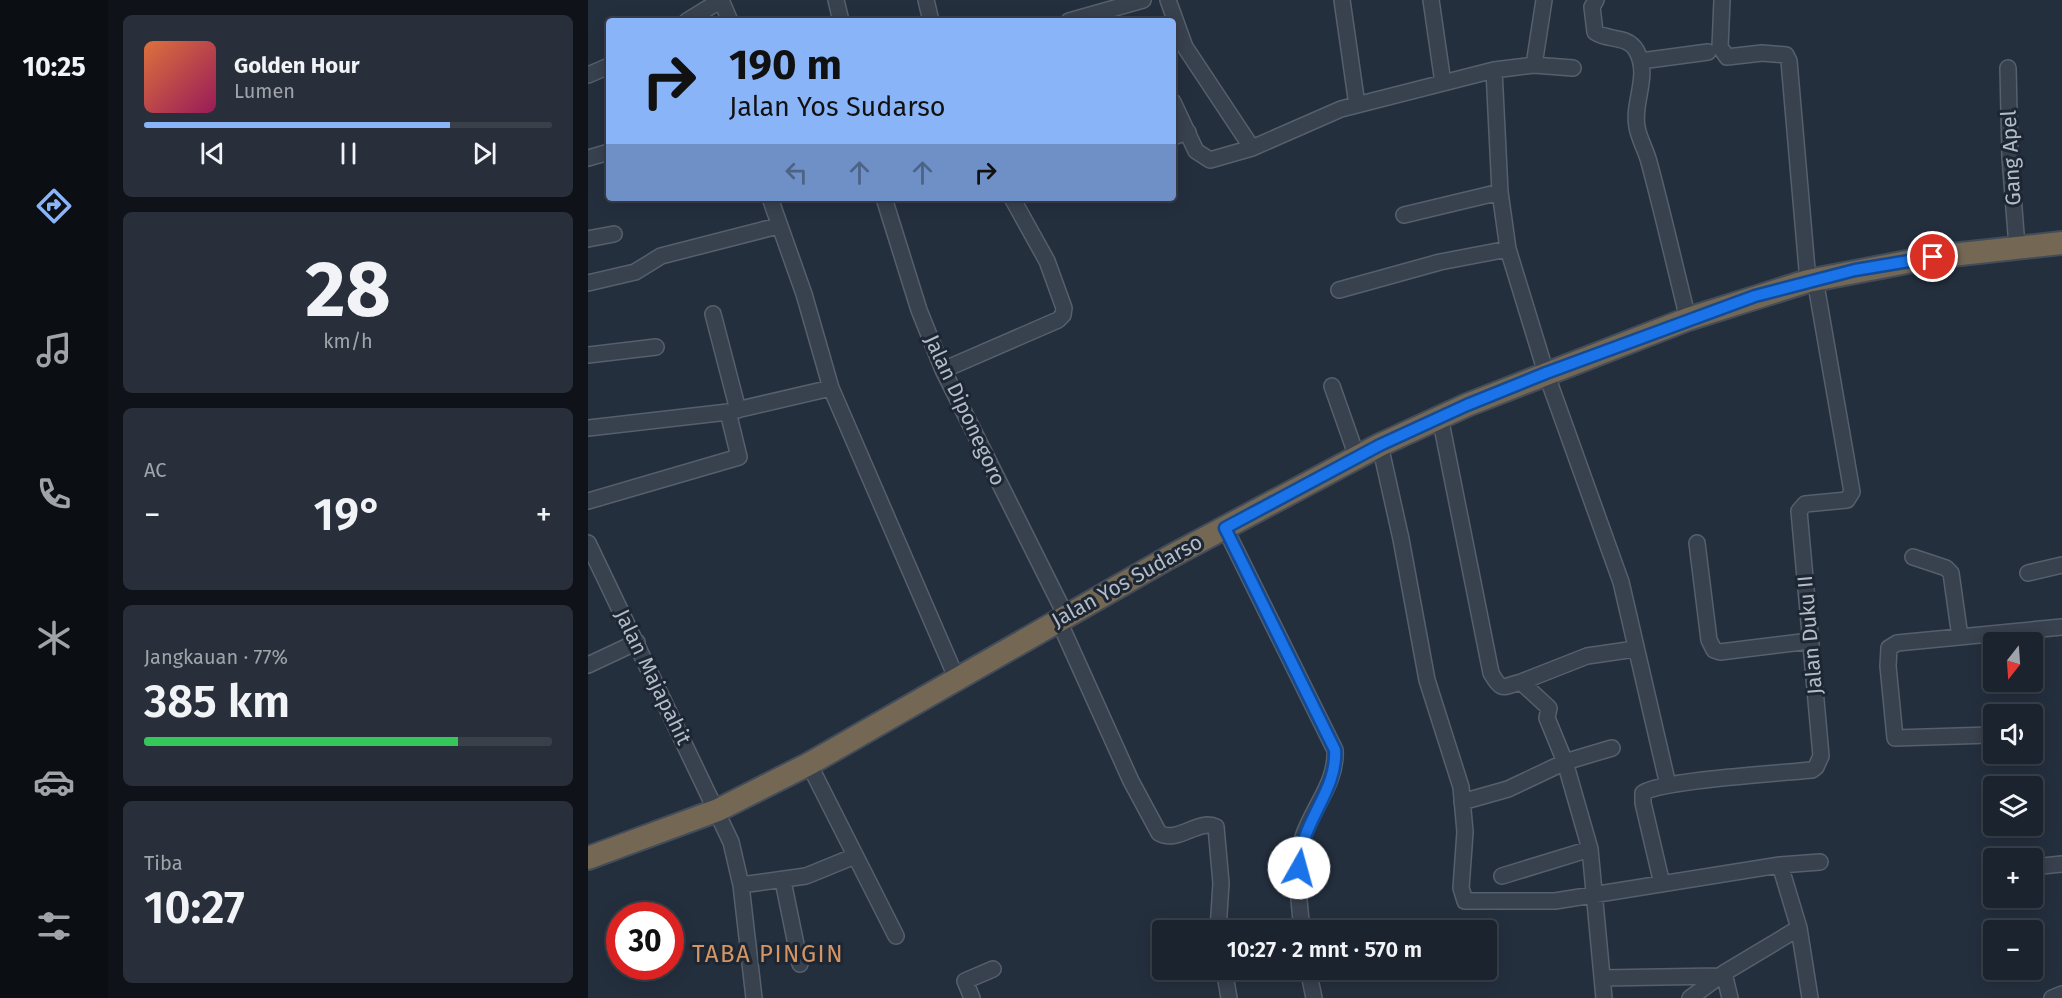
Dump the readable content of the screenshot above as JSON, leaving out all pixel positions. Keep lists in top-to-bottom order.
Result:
{
  "streets": {
    "highway": ["Jalan Yos Sudarso"],
    "street": [
      "Gang Apel",
      "Jalan Diponegoro",
      "Jalan Duku II",
      "Jalan Majapahit"
    ]
  },
  "crossings": [
    ["Gang Apel", "Jalan Yos Sudarso"],
    ["Jalan Diponegoro", "Jalan Yos Sudarso"],
    ["Jalan Yos Sudarso", "Jalan Duku II"],
    ["Jalan Yos Sudarso", "Jalan Majapahit"]
  ],
  "districts": ["TABA PINGIN"],
  "north": "bottom",
  "page": {
    "tabs": "10:25",
    "turn": ["190 m", "Jalan Yos Sudarso"],
    "song": ["Golden Hour", "Lumen"],
    "tile": [
      ["28", "km/h"],
      "AC",
      ["Jangkauan · 77%", "385 km"],
      ["Tiba", "10:27"]
    ],
    "heat": ["−", "19°", "+"],
    "map_buttons": ["+", "−"],
    "limit": "30",
    "trip": "10:27 · 2 mnt · 570 m"
  }
}
